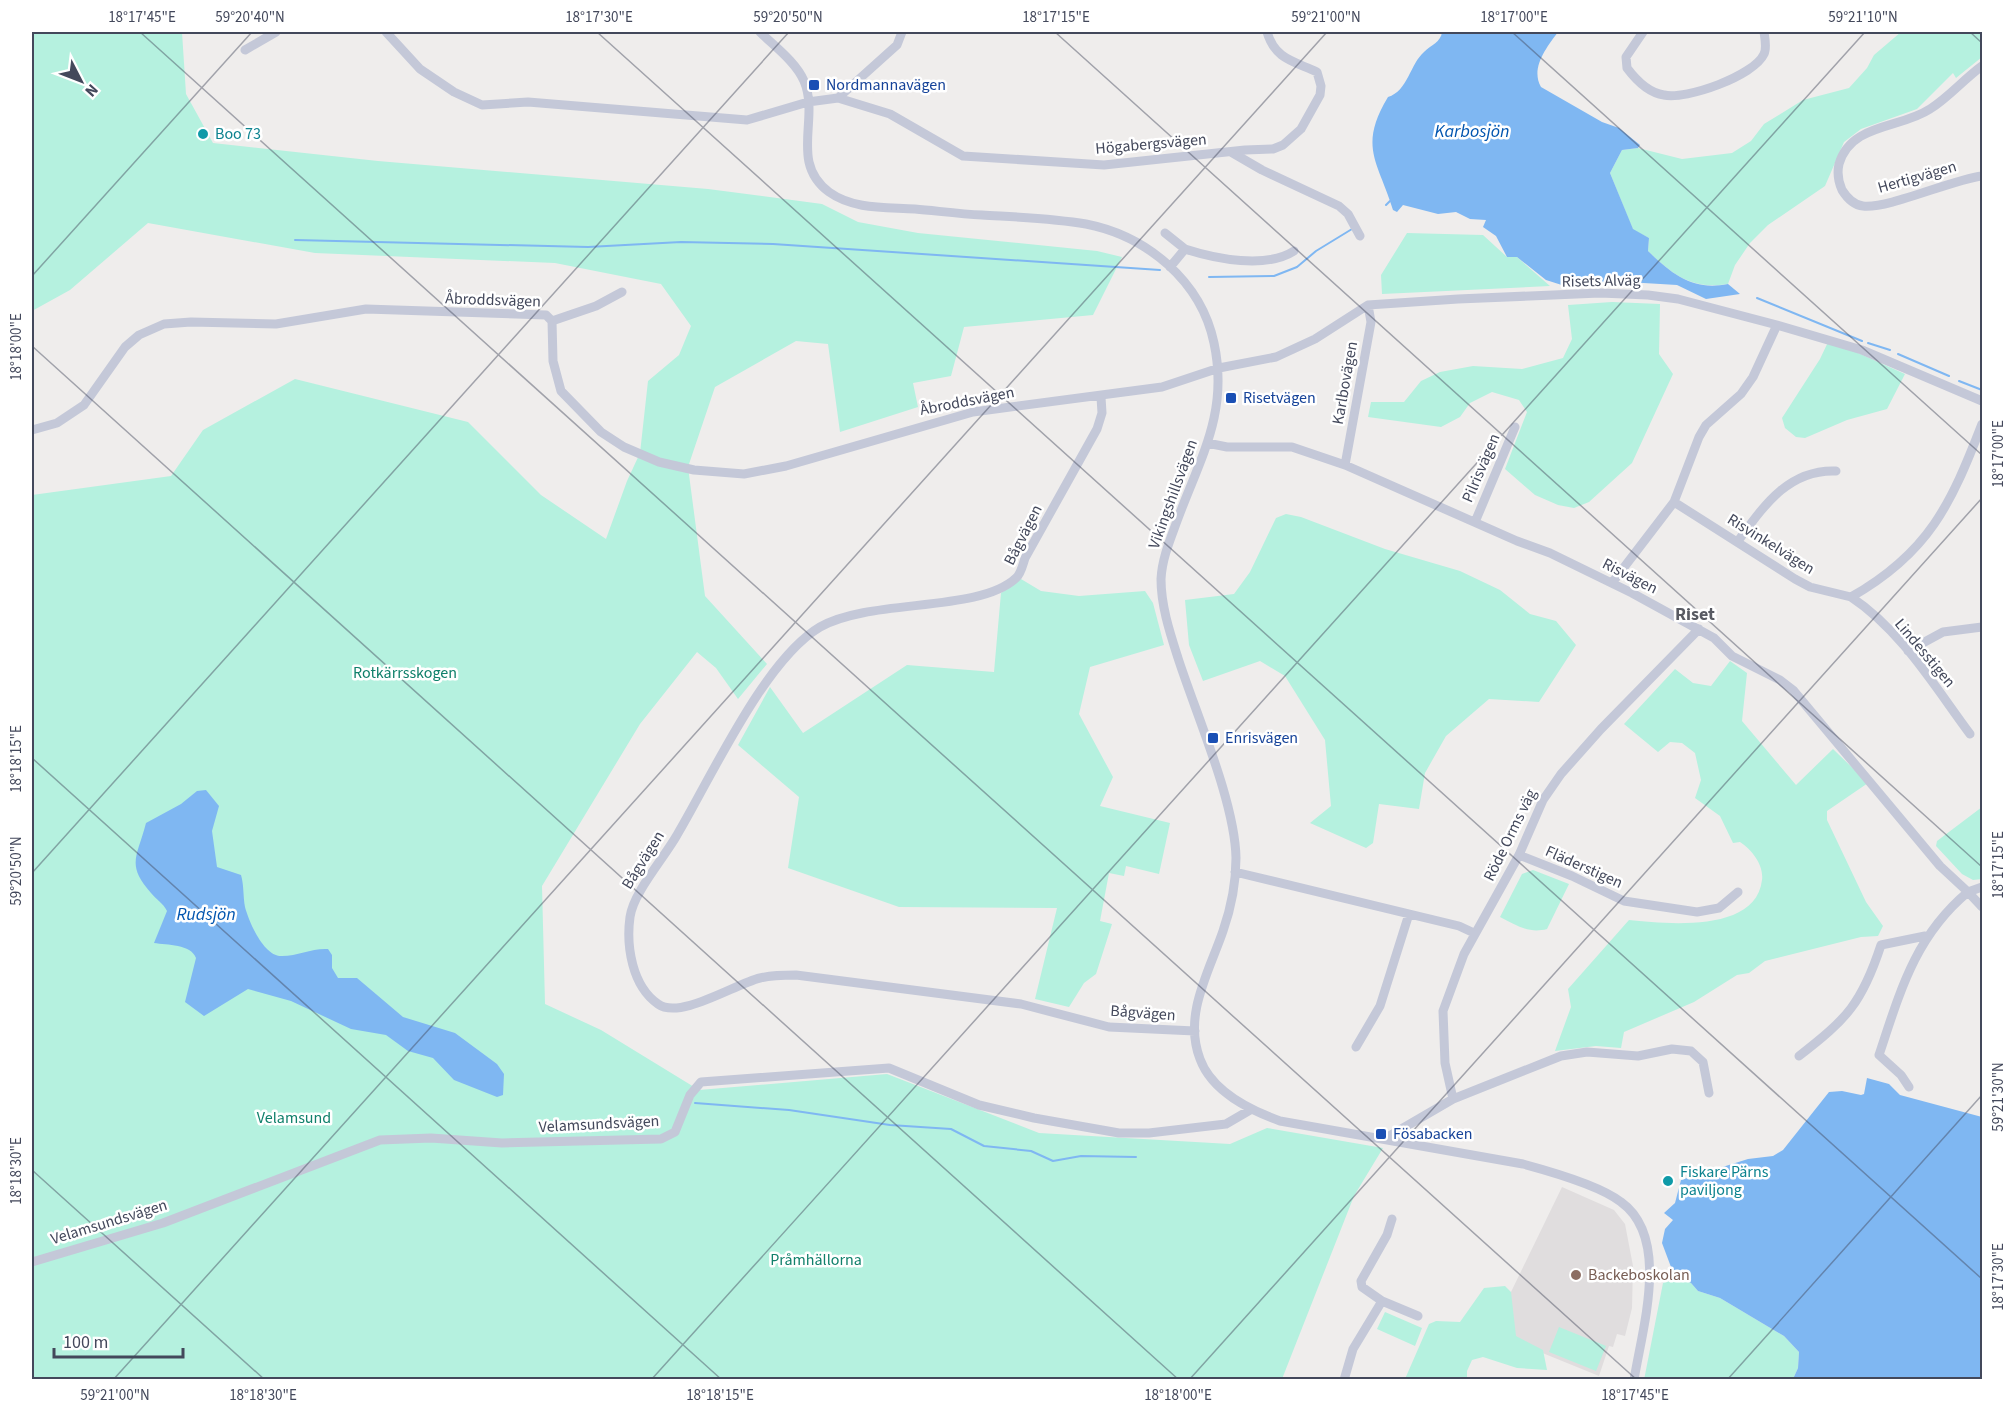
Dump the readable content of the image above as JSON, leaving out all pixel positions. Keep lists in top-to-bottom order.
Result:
{
  "streets": {
    "street": [
      "Högabergsvägen",
      "Hertigvägen",
      "Risets Alväg",
      "Åbroddsvägen",
      "Karlbovägen",
      "Pilrisvägen",
      "Vikingshillsvägen",
      "Bågvägen",
      "Risvinkelvägen",
      "Risvägen",
      "Lindesstigen",
      "Röde Orms väg",
      "Fläderstigen",
      "Velamsundsvägen"
    ]
  },
  "crossings": [
    ["Högabergsvägen", "Vikingshillsvägen"],
    ["Risets Alväg", "Åbroddsvägen"],
    ["Risets Alväg", "Karlbovägen"],
    ["Risets Alväg", "Vikingshillsvägen"],
    ["Åbroddsvägen", "Vikingshillsvägen"],
    ["Åbroddsvägen", "Bågvägen"],
    ["Karlbovägen", "Risvägen"],
    ["Pilrisvägen", "Risvägen"],
    ["Vikingshillsvägen", "Bågvägen"],
    ["Vikingshillsvägen", "Risvägen"],
    ["Vikingshillsvägen", "Velamsundsvägen"],
    ["Risvinkelvägen", "Lindesstigen"],
    ["Risvägen", "Röde Orms väg"],
    ["Röde Orms väg", "Fläderstigen"]
  ],
  "districts": ["Riset"],
  "water": ["Karbosjön", "Rudsjön"],
  "parks": ["Rotkärrsskogen", "Velamsund", "Pråmhällorna"],
  "places": {
    "transit": [
      "Nordmannavägen",
      "Risetvägen",
      "Enrisvägen",
      "Fösabacken"
    ],
    "other": ["Boo 73", "Fiskare Pärns paviljong", "Backeboskolan"]
  },
  "scale_bar": "100 m",
  "north": "bottom right",
  "coordinates": [
    "18°17'45\"E",
    "59°20'40\"N",
    "18°17'30\"E",
    "59°20'50\"N",
    "18°17'15\"E",
    "59°21'00\"N",
    "18°17'00\"E",
    "59°21'10\"N",
    "18°18'00\"E",
    "18°18'15\"E",
    "59°21'30\"N",
    "18°18'30\"E"
  ]
}
